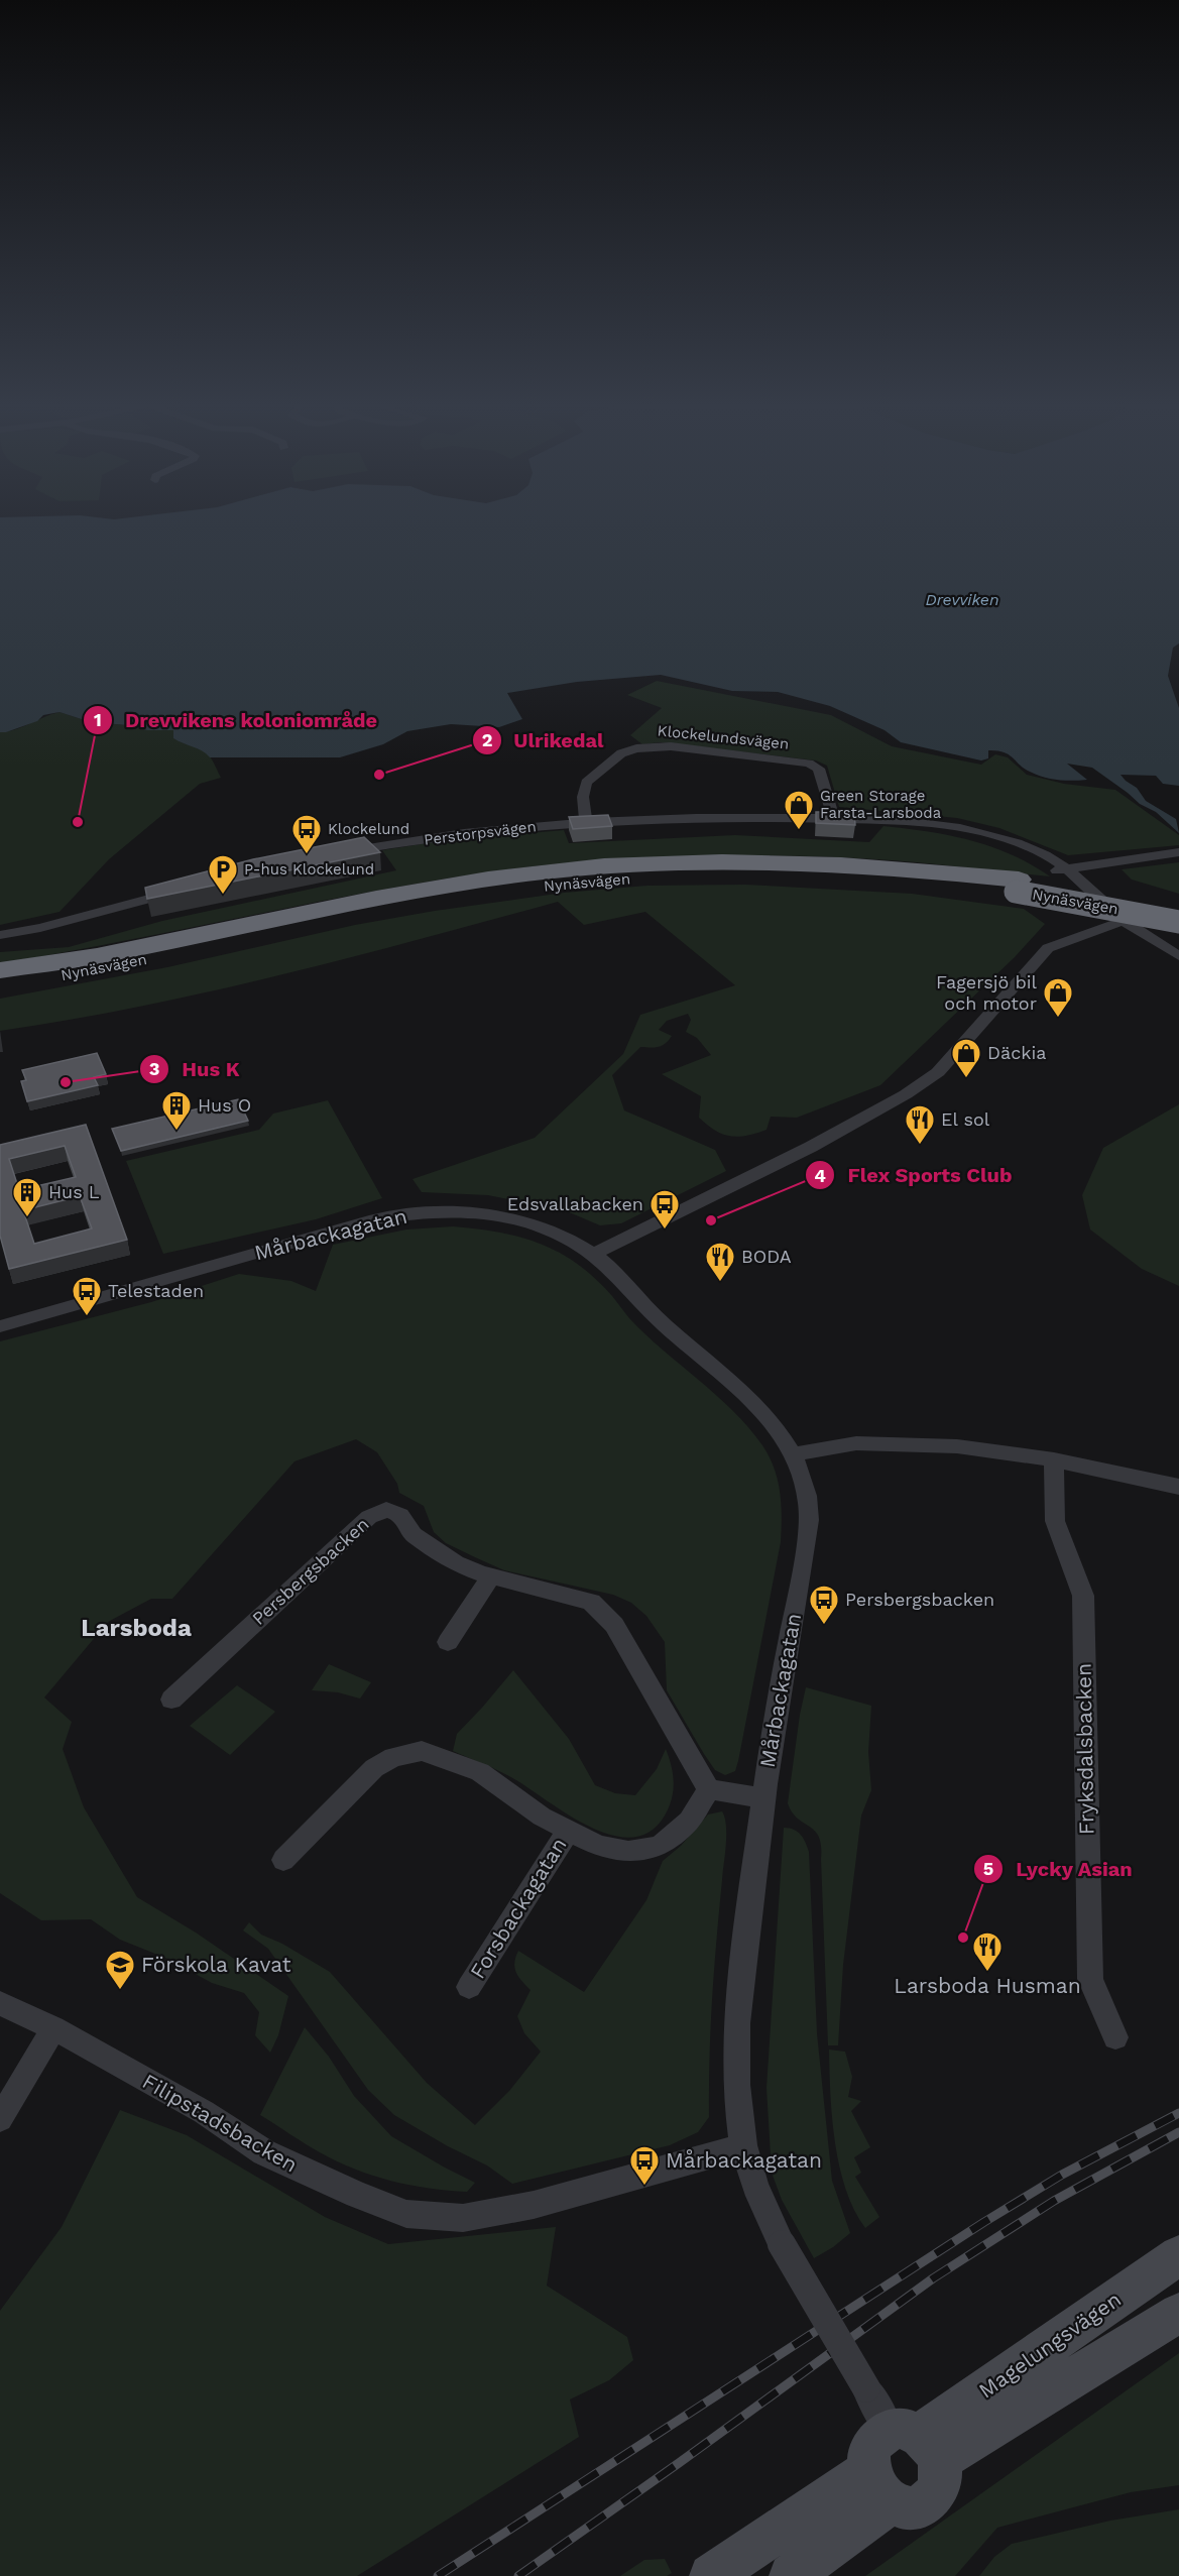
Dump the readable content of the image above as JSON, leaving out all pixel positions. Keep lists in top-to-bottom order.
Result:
{
  "streets": {
    "highway": ["Nynäsvägen"],
    "main road": ["Magelungsvägen"],
    "street": [
      "Klockelundsvägen",
      "Perstorpsvägen",
      "Mårbackagatan",
      "Persbergsbacken",
      "Fryksdalsbacken",
      "Forsbackagatan",
      "Filipstadsbacken"
    ]
  },
  "crossings": [
    ["Klockelundsvägen", "Perstorpsvägen"],
    ["Mårbackagatan", "Filipstadsbacken"],
    ["Mårbackagatan", "Magelungsvägen"],
    ["Persbergsbacken", "Forsbackagatan"]
  ],
  "districts": ["Larsboda"],
  "water": ["Drevviken"],
  "places": {
    "other": [
      "Ulrikedal",
      "Drevvikens koloniområde",
      "Hus K",
      "Flex Sports Club",
      "Lycky Asian"
    ],
    "shop": ["Green Storage Farsta-Larsboda", "Fagersjö bil och motor", "Däckia"],
    "bus stop": [
      "Klockelund",
      "Edsvallabacken",
      "Telestaden",
      "Persbergsbacken",
      "Mårbackagatan"
    ],
    "parking": ["P-hus Klockelund"],
    "building": ["Hus O", "Hus L"],
    "restaurant": ["El sol", "BODA", "Larsboda Husman"],
    "school or university": ["Förskola Kavat"]
  }
}
